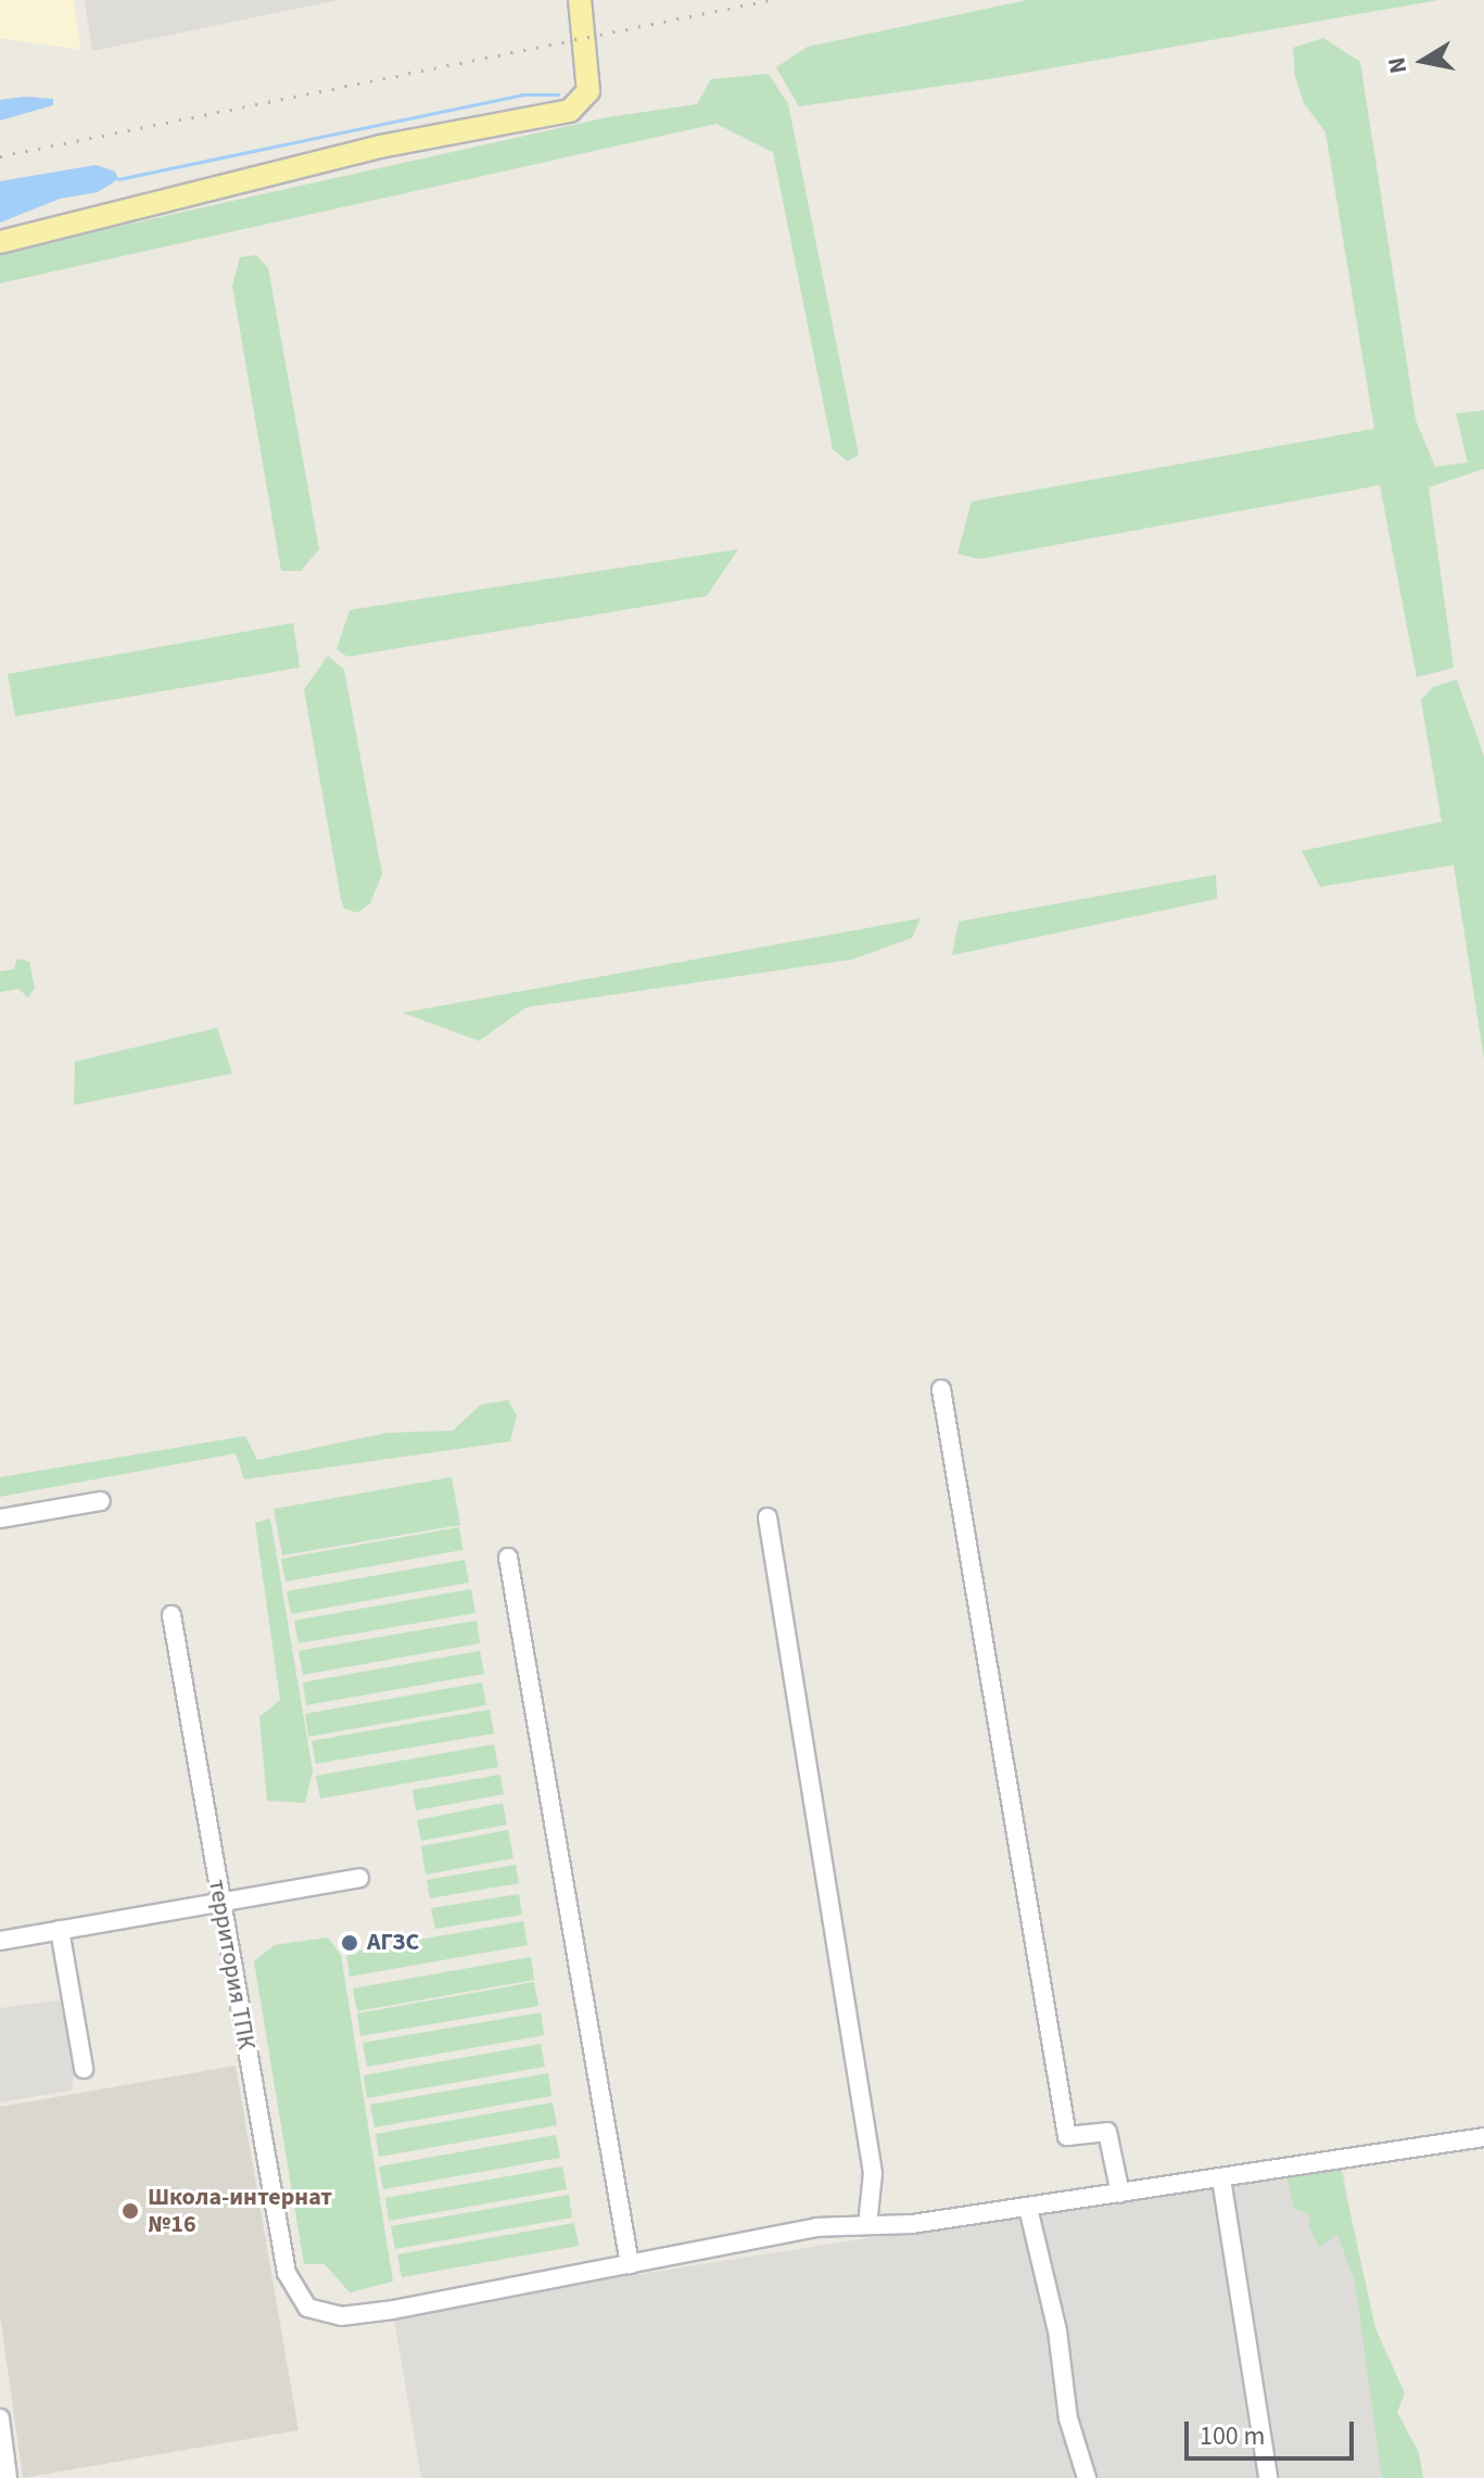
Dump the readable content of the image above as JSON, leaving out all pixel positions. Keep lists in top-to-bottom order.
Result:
{
  "streets": {
    "street": ["территория ТПК"]
  },
  "places": ["АГЗС", "Школа-интернат №16"],
  "scale_bar": "100 m",
  "north": "left"
}
